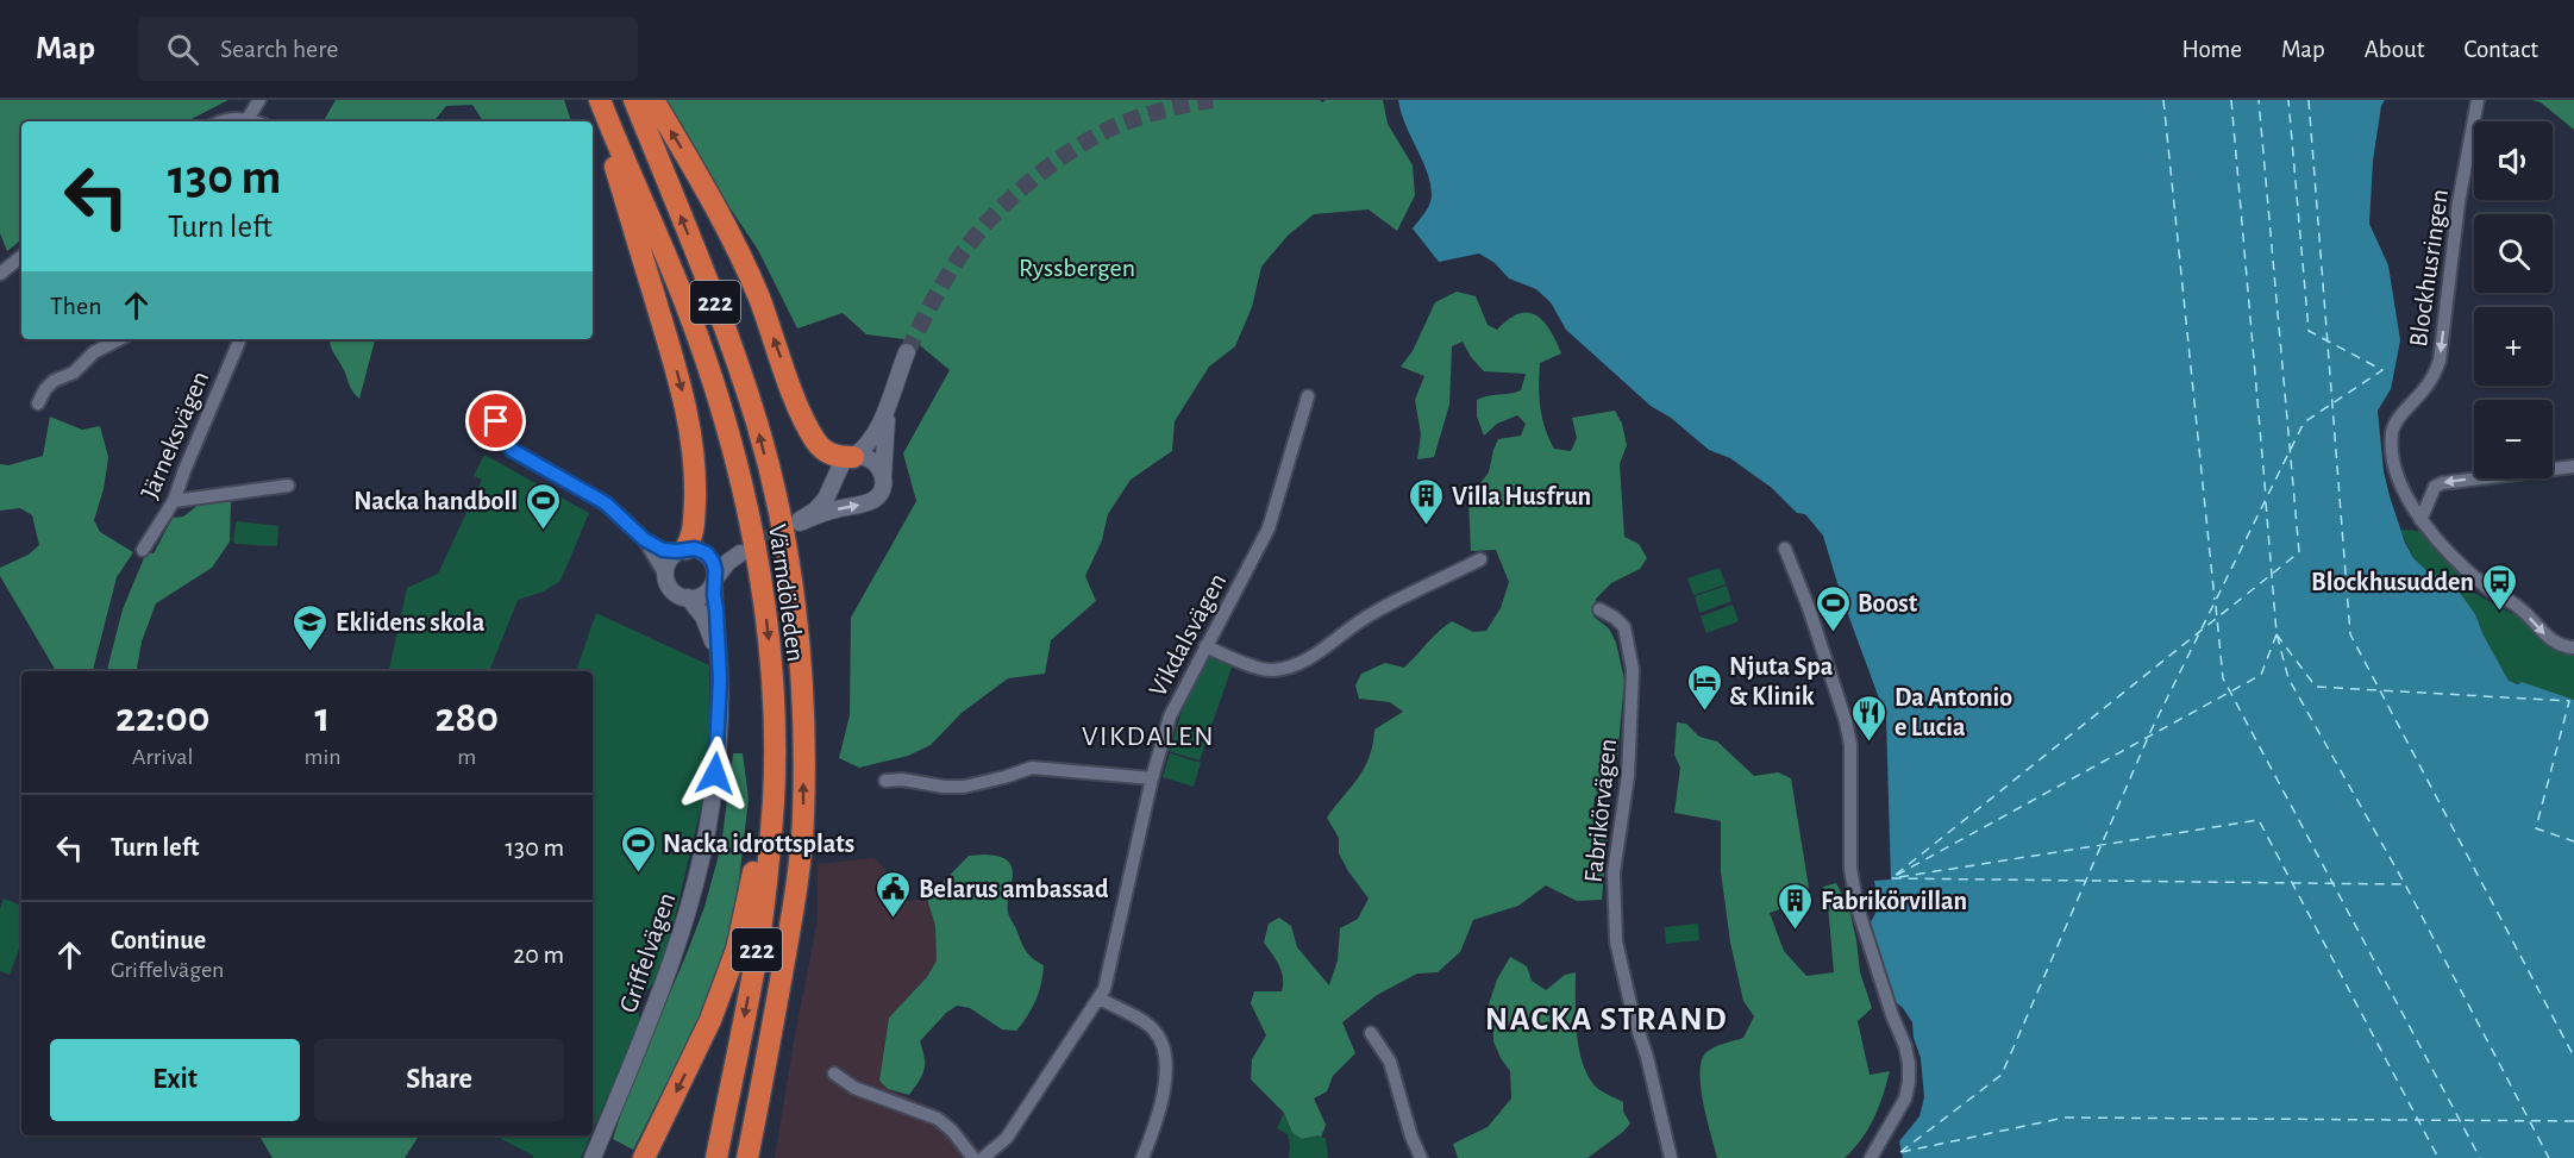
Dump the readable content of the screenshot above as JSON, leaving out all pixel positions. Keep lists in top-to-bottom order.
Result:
{
  "streets": {
    "highway": ["222", "Värmdöleden"],
    "street": [
      "Blockhusringen",
      "Järneksvägen",
      "Vikdalsvägen",
      "Fabrikörvägen",
      "Griffelvägen"
    ]
  },
  "one_way": ["Blockhusringen"],
  "districts": ["VIKDALEN", "NACKA STRAND"],
  "parks": ["Ryssbergen"],
  "places": {
    "building": ["Villa Husfrun", "Fabrikörvillan"],
    "sports": ["Nacka handboll", "Boost", "Nacka idrottsplats"],
    "bus stop": ["Blockhusudden"],
    "school or university": ["Eklidens skola"],
    "hotel": ["Njuta Spa & Klinik"],
    "restaurant": ["Da Antonio e Lucia"],
    "public building": ["Belarus ambassad"]
  },
  "page": {
    "header": "Map",
    "search": "Search here",
    "nav": [
      "Home",
      "Map",
      "About",
      "Contact"
    ],
    "map_buttons": ["+", "−"],
    "turn": ["130 m", "Turn left"],
    "then": "Then",
    "eta": [
      "22:00",
      "Arrival",
      "1",
      "min",
      "280",
      "m"
    ],
    "list": [
      {
        "name": "Turn left",
        "value": "130 m"
      },
      {
        "name": "Continue",
        "note": "Griffelvägen",
        "value": "20 m"
      }
    ],
    "buttons": ["Exit", "Share"]
  }
}
